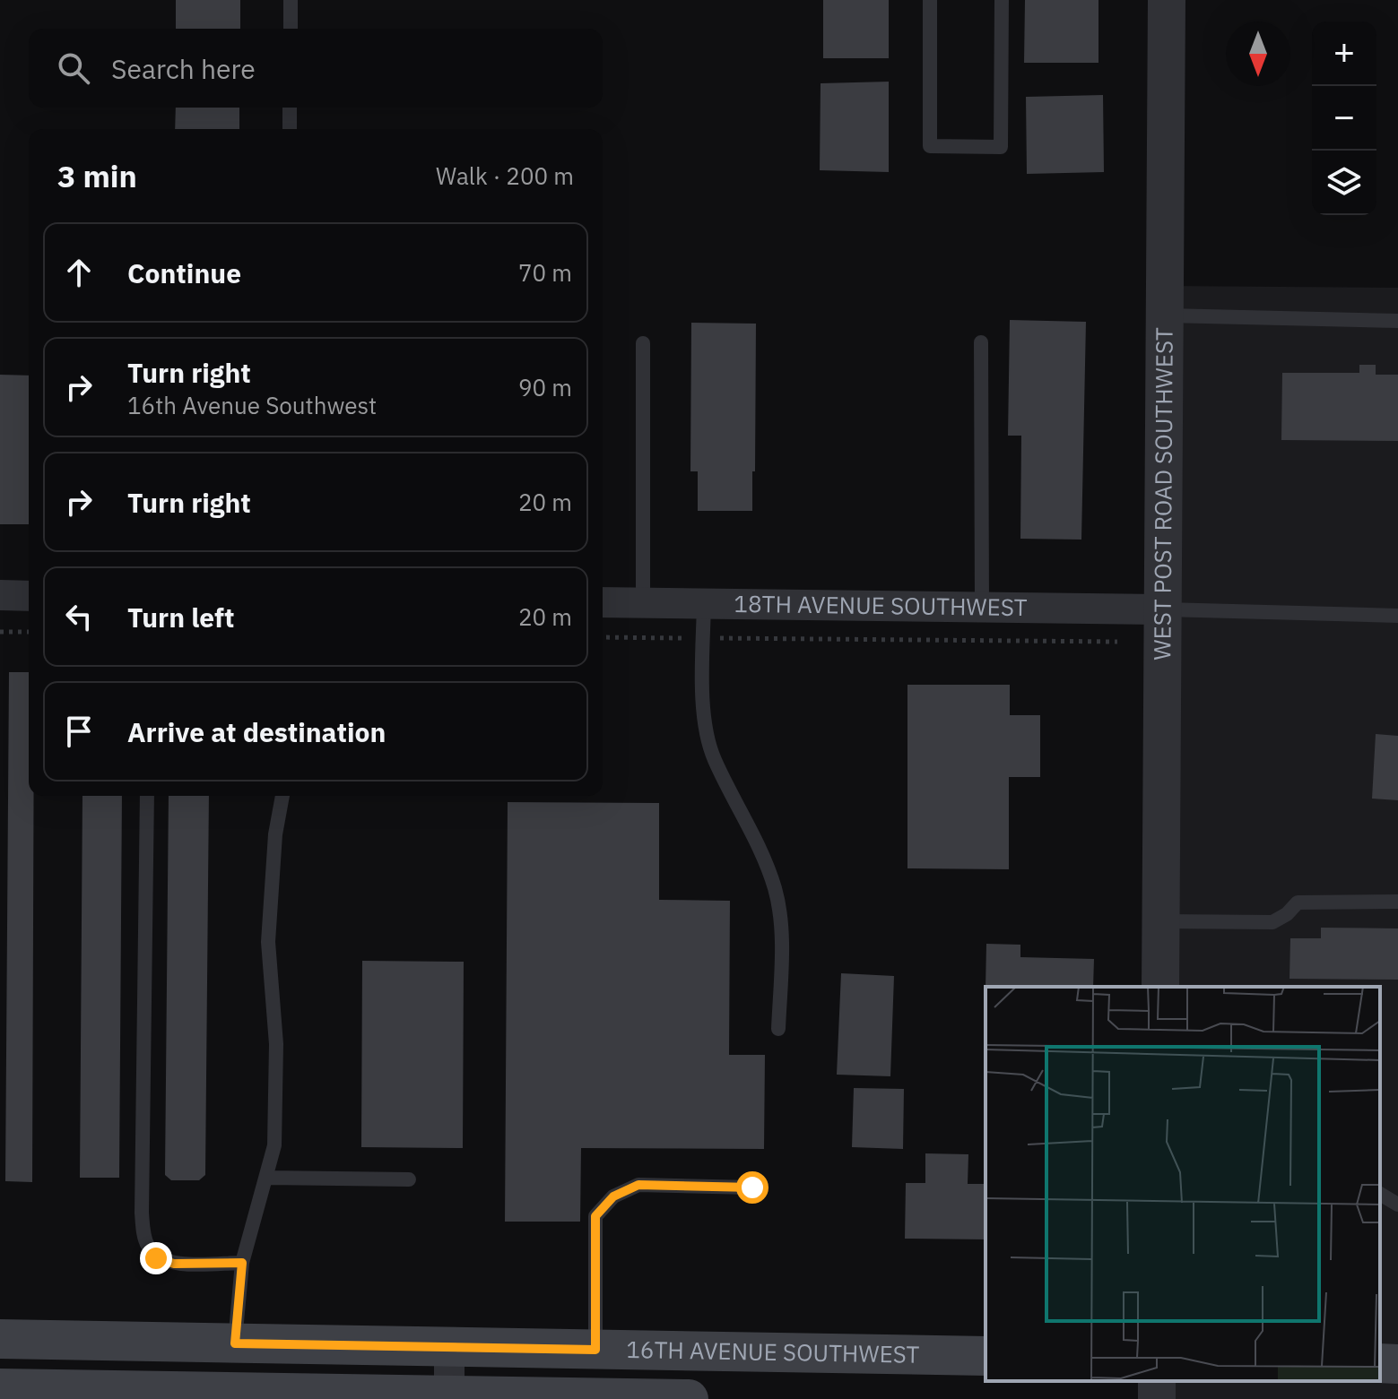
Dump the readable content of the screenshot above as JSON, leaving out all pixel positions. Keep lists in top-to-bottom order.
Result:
{
  "streets": {
    "main road": ["16TH AVENUE SOUTHWEST"],
    "street": ["WEST POST ROAD SOUTHWEST", "18TH AVENUE SOUTHWEST"]
  },
  "crossings": [
    ["WEST POST ROAD SOUTHWEST", "18TH AVENUE SOUTHWEST"]
  ],
  "north": "bottom",
  "page": {
    "map_buttons": ["+", "−"],
    "search": "Search here",
    "heading": ["3 min", "Walk · 200 m"],
    "list": [
      ["Continue", "70 m"],
      ["Turn right", "16th Avenue Southwest", "90 m"],
      ["Turn right", "20 m"],
      ["Turn left", "20 m"],
      "Arrive at destination"
    ]
  }
}
